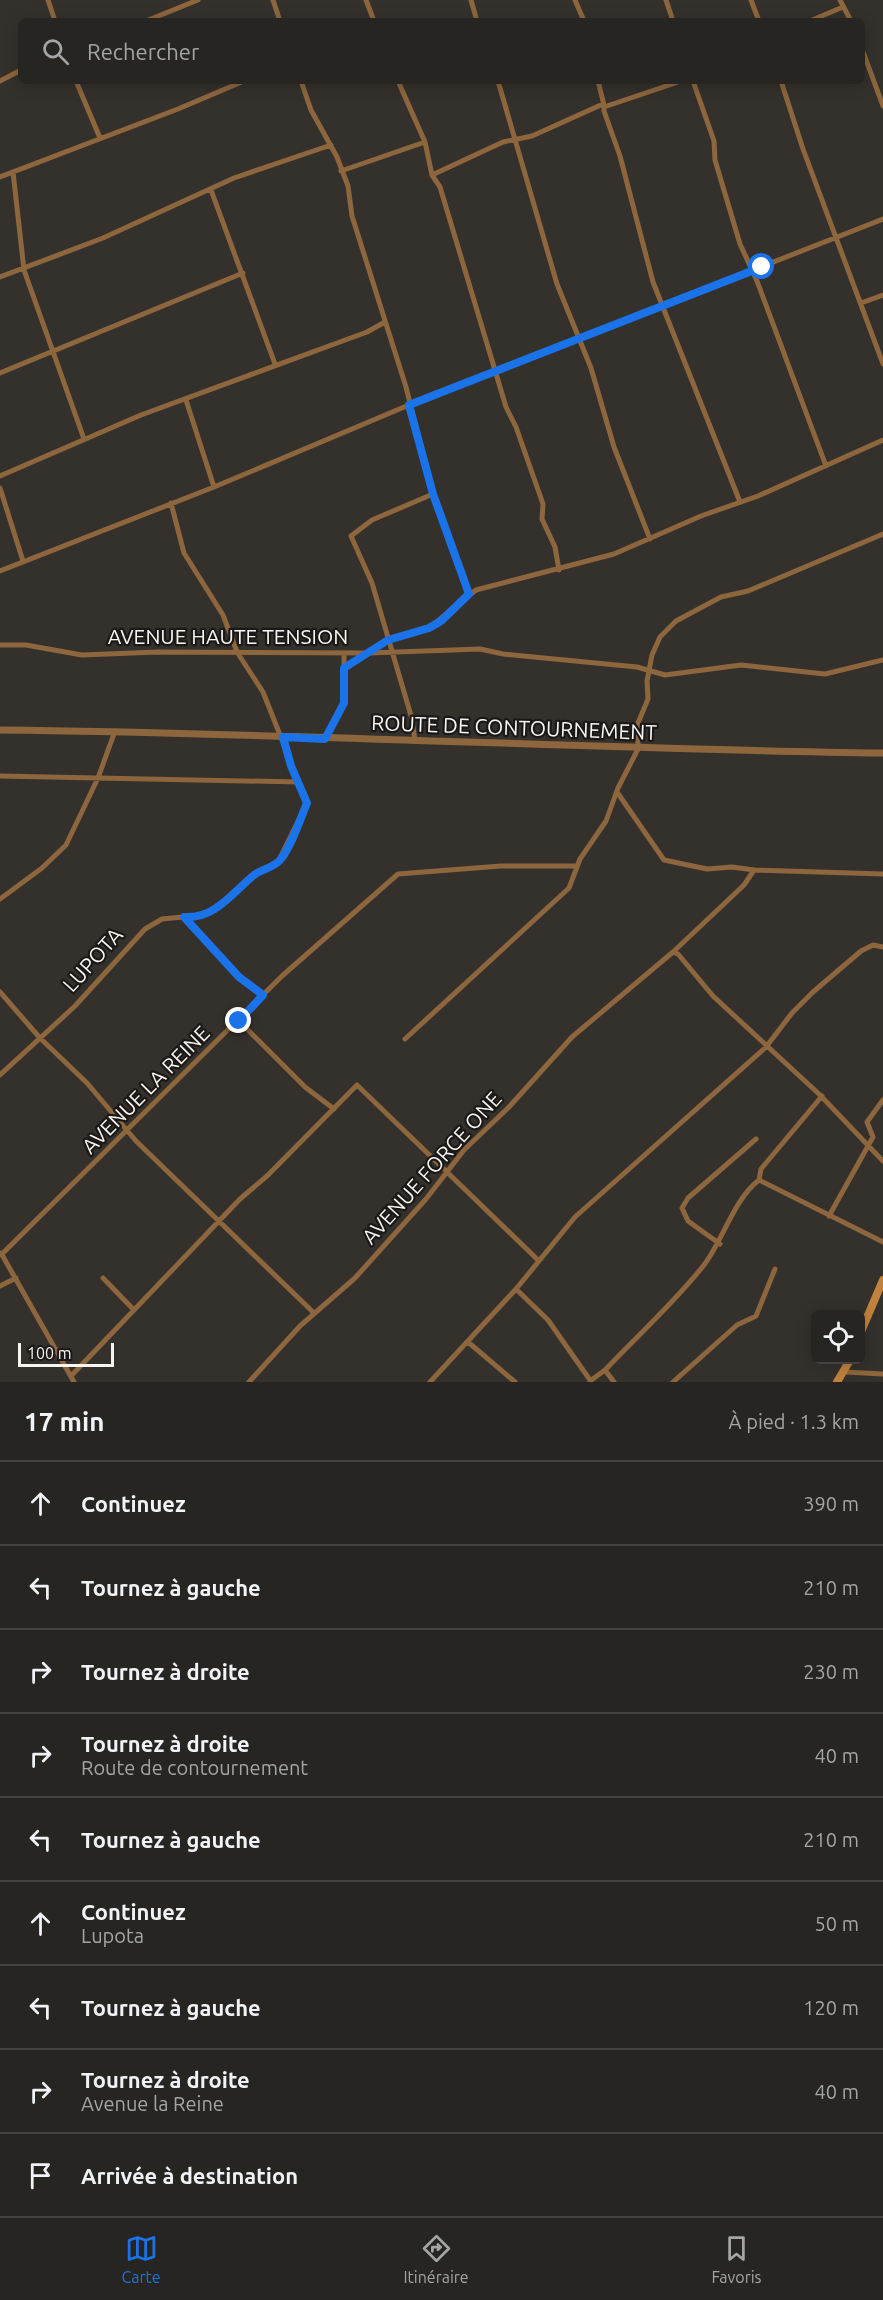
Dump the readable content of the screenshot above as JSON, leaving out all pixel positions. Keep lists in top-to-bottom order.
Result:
{
  "streets": {
    "street": [
      "AVENUE HAUTE TENSION",
      "ROUTE DE CONTOURNEMENT",
      "LUPOTA",
      "AVENUE LA REINE",
      "AVENUE FORCE ONE"
    ]
  },
  "crossings": [
    ["AVENUE HAUTE TENSION", "LUPOTA"],
    ["ROUTE DE CONTOURNEMENT", "LUPOTA"]
  ],
  "scale_bar": "100 m",
  "page": {
    "search": "Rechercher",
    "scale": "100 m",
    "heading": ["17 min", "À pied · 1.3 km"],
    "list": [
      ["Continuez", "390 m"],
      ["Tournez à gauche", "210 m"],
      ["Tournez à droite", "230 m"],
      ["Tournez à droite", "Route de contournement", "40 m"],
      ["Tournez à gauche", "210 m"],
      ["Continuez", "Lupota", "50 m"],
      ["Tournez à gauche", "120 m"],
      ["Tournez à droite", "Avenue la Reine", "40 m"],
      "Arrivée à destination"
    ],
    "nav": ["Carte", "Itinéraire", "Favoris"]
  }
}
